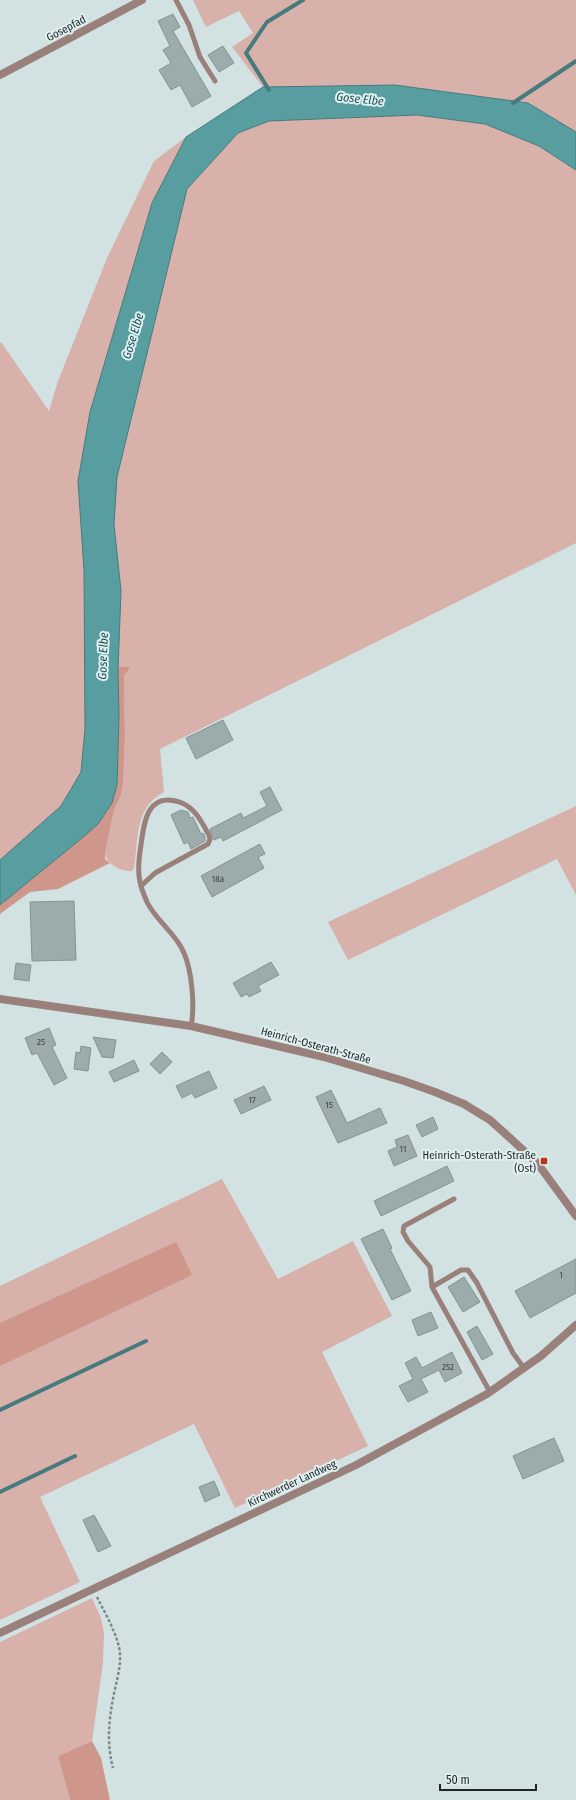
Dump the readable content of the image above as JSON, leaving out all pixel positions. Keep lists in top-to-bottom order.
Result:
{
  "streets": {
    "street": ["Gosepfad", "Heinrich-Osterath-Straße", "Kirchwerder Landweg"]
  },
  "water": ["Gose Elbe"],
  "places": {
    "transit": ["Heinrich-Osterath-Straße (Ost)"]
  },
  "house_numbers": [
    "18a",
    "25",
    "17",
    "15",
    "11",
    "1",
    "252"
  ],
  "scale_bar": "50 m"
}
